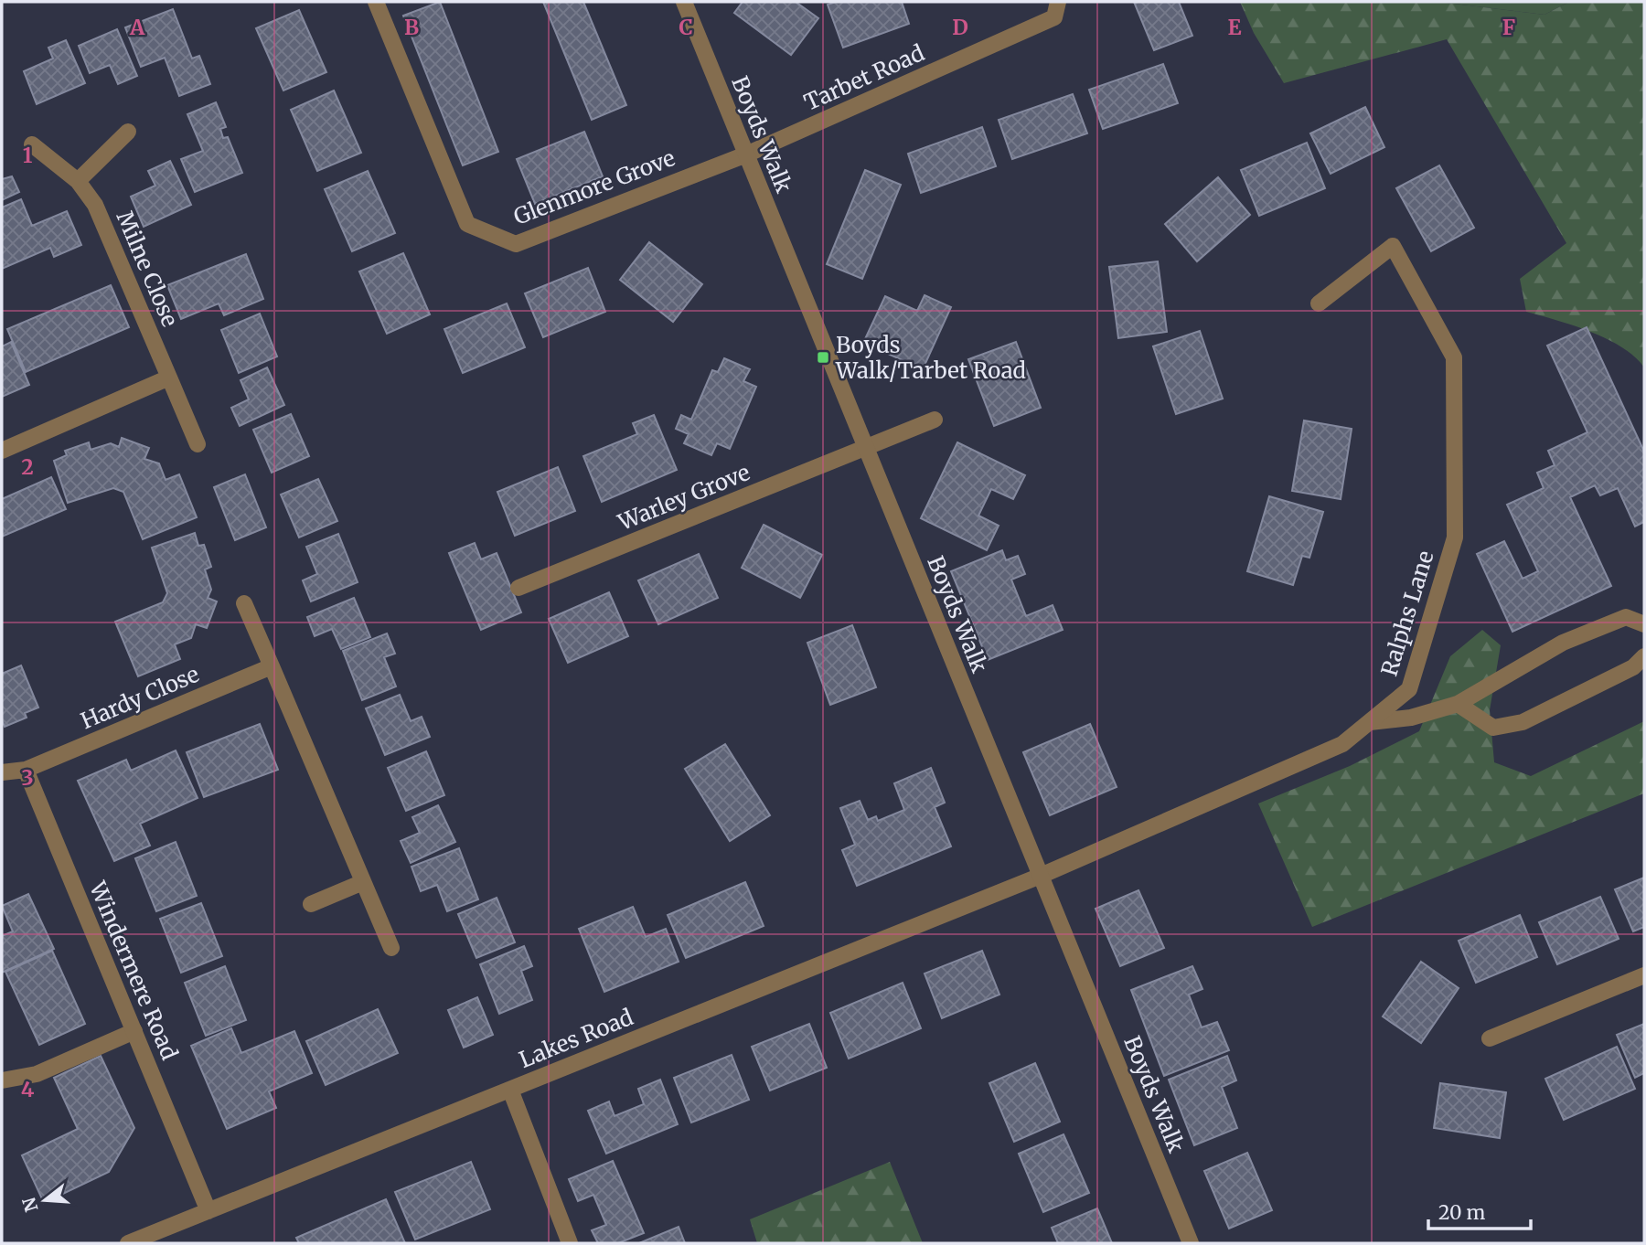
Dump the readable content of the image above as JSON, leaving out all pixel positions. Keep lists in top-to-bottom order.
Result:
{
  "streets": {
    "street": [
      "Tarbet Road",
      "Boyds Walk",
      "Glenmore Grove",
      "Milne Close",
      "Warley Grove",
      "Ralphs Lane",
      "Hardy Close",
      "Windermere Road",
      "Lakes Road"
    ]
  },
  "crossings": [
    ["Tarbet Road", "Boyds Walk"],
    ["Tarbet Road", "Glenmore Grove"],
    ["Boyds Walk", "Glenmore Grove"],
    ["Boyds Walk", "Warley Grove"],
    ["Boyds Walk", "Ralphs Lane"],
    ["Boyds Walk", "Lakes Road"],
    ["Ralphs Lane", "Lakes Road"],
    ["Hardy Close", "Windermere Road"],
    ["Windermere Road", "Lakes Road"]
  ],
  "places": {
    "transit": ["Boyds Walk/Tarbet Road"]
  },
  "scale_bar": "20 m",
  "north": "left",
  "grid": {
    "columns": [
      "A",
      "B",
      "C",
      "D",
      "E",
      "F"
    ],
    "rows": [
      "1",
      "2",
      "3",
      "4"
    ]
  }
}
